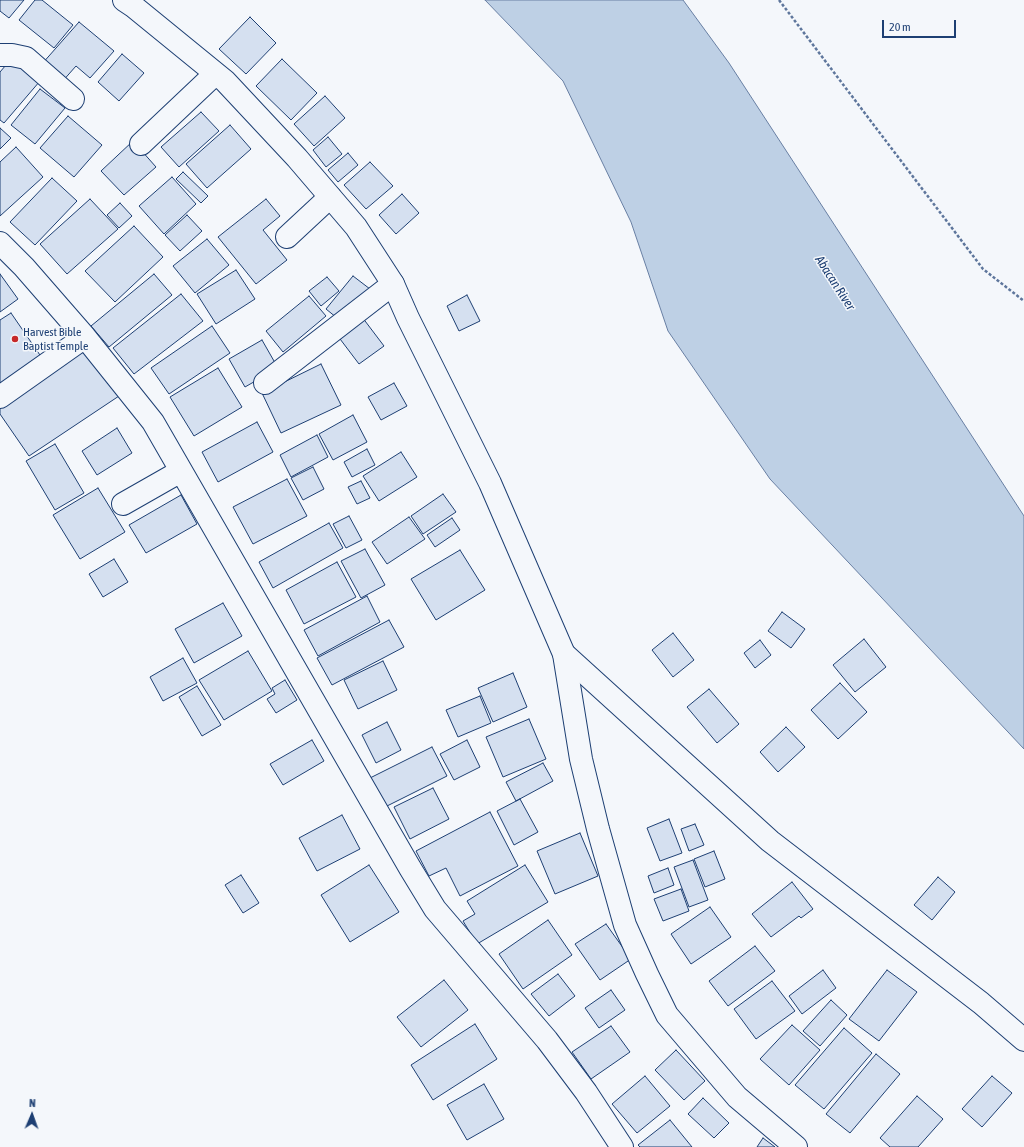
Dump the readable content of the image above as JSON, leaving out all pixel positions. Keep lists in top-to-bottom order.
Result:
{
  "water": ["Abacan River"],
  "places": ["Harvest Bible Baptist Temple"],
  "scale_bar": "20 m",
  "north": "top"
}
